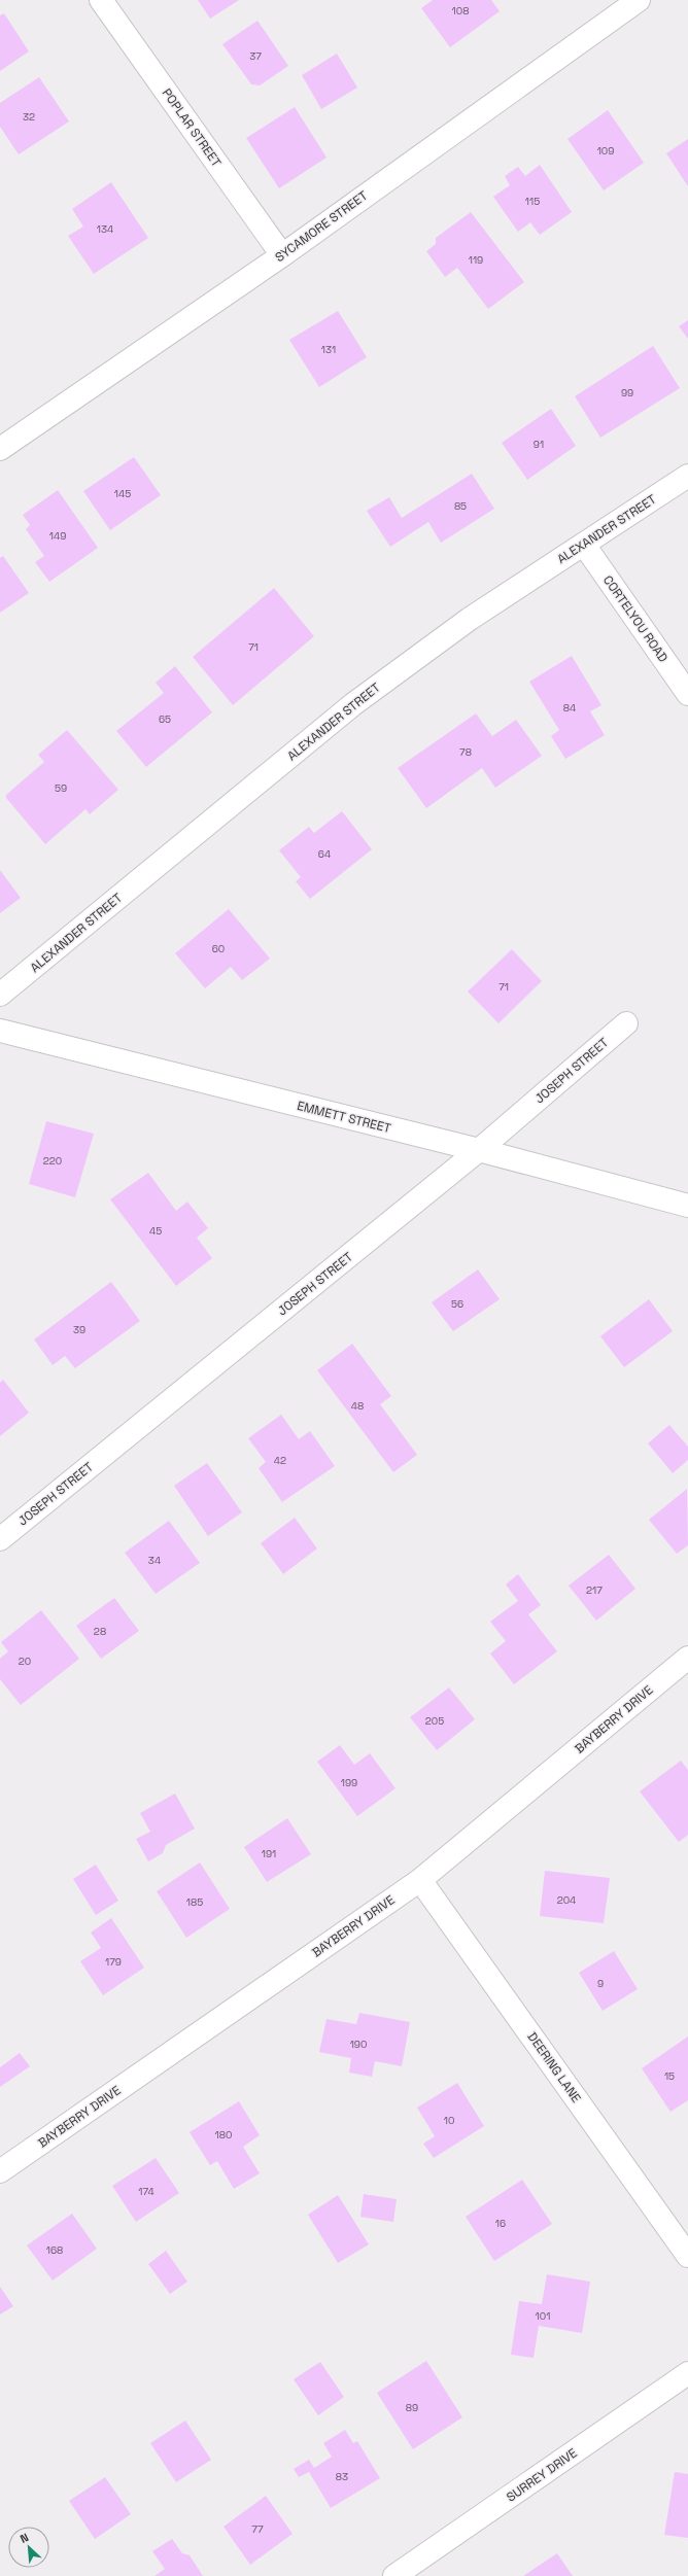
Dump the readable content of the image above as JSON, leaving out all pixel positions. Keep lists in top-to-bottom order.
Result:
{
  "streets": {
    "street": [
      "POPLAR STREET",
      "SYCAMORE STREET",
      "ALEXANDER STREET",
      "CORTELYOU ROAD",
      "JOSEPH STREET",
      "EMMETT STREET",
      "BAYBERRY DRIVE",
      "DEERING LANE",
      "SURREY DRIVE"
    ]
  },
  "crossings": [
    ["POPLAR STREET", "SYCAMORE STREET"],
    ["ALEXANDER STREET", "CORTELYOU ROAD"],
    ["JOSEPH STREET", "EMMETT STREET"],
    ["BAYBERRY DRIVE", "DEERING LANE"]
  ],
  "house_numbers": [
    "108",
    "37",
    "32",
    "109",
    "115",
    "134",
    "119",
    "131",
    "99",
    "91",
    "145",
    "85",
    "149",
    "71",
    "84",
    "65",
    "78",
    "59",
    "64",
    "60",
    "71",
    "220",
    "45",
    "56",
    "39",
    "48",
    "42",
    "34",
    "217",
    "28",
    "20",
    "205",
    "199",
    "191",
    "204",
    "185",
    "179",
    "9",
    "190",
    "15",
    "10",
    "180",
    "174",
    "16",
    "168",
    "101",
    "89",
    "83",
    "77"
  ],
  "north": "top left"
}
